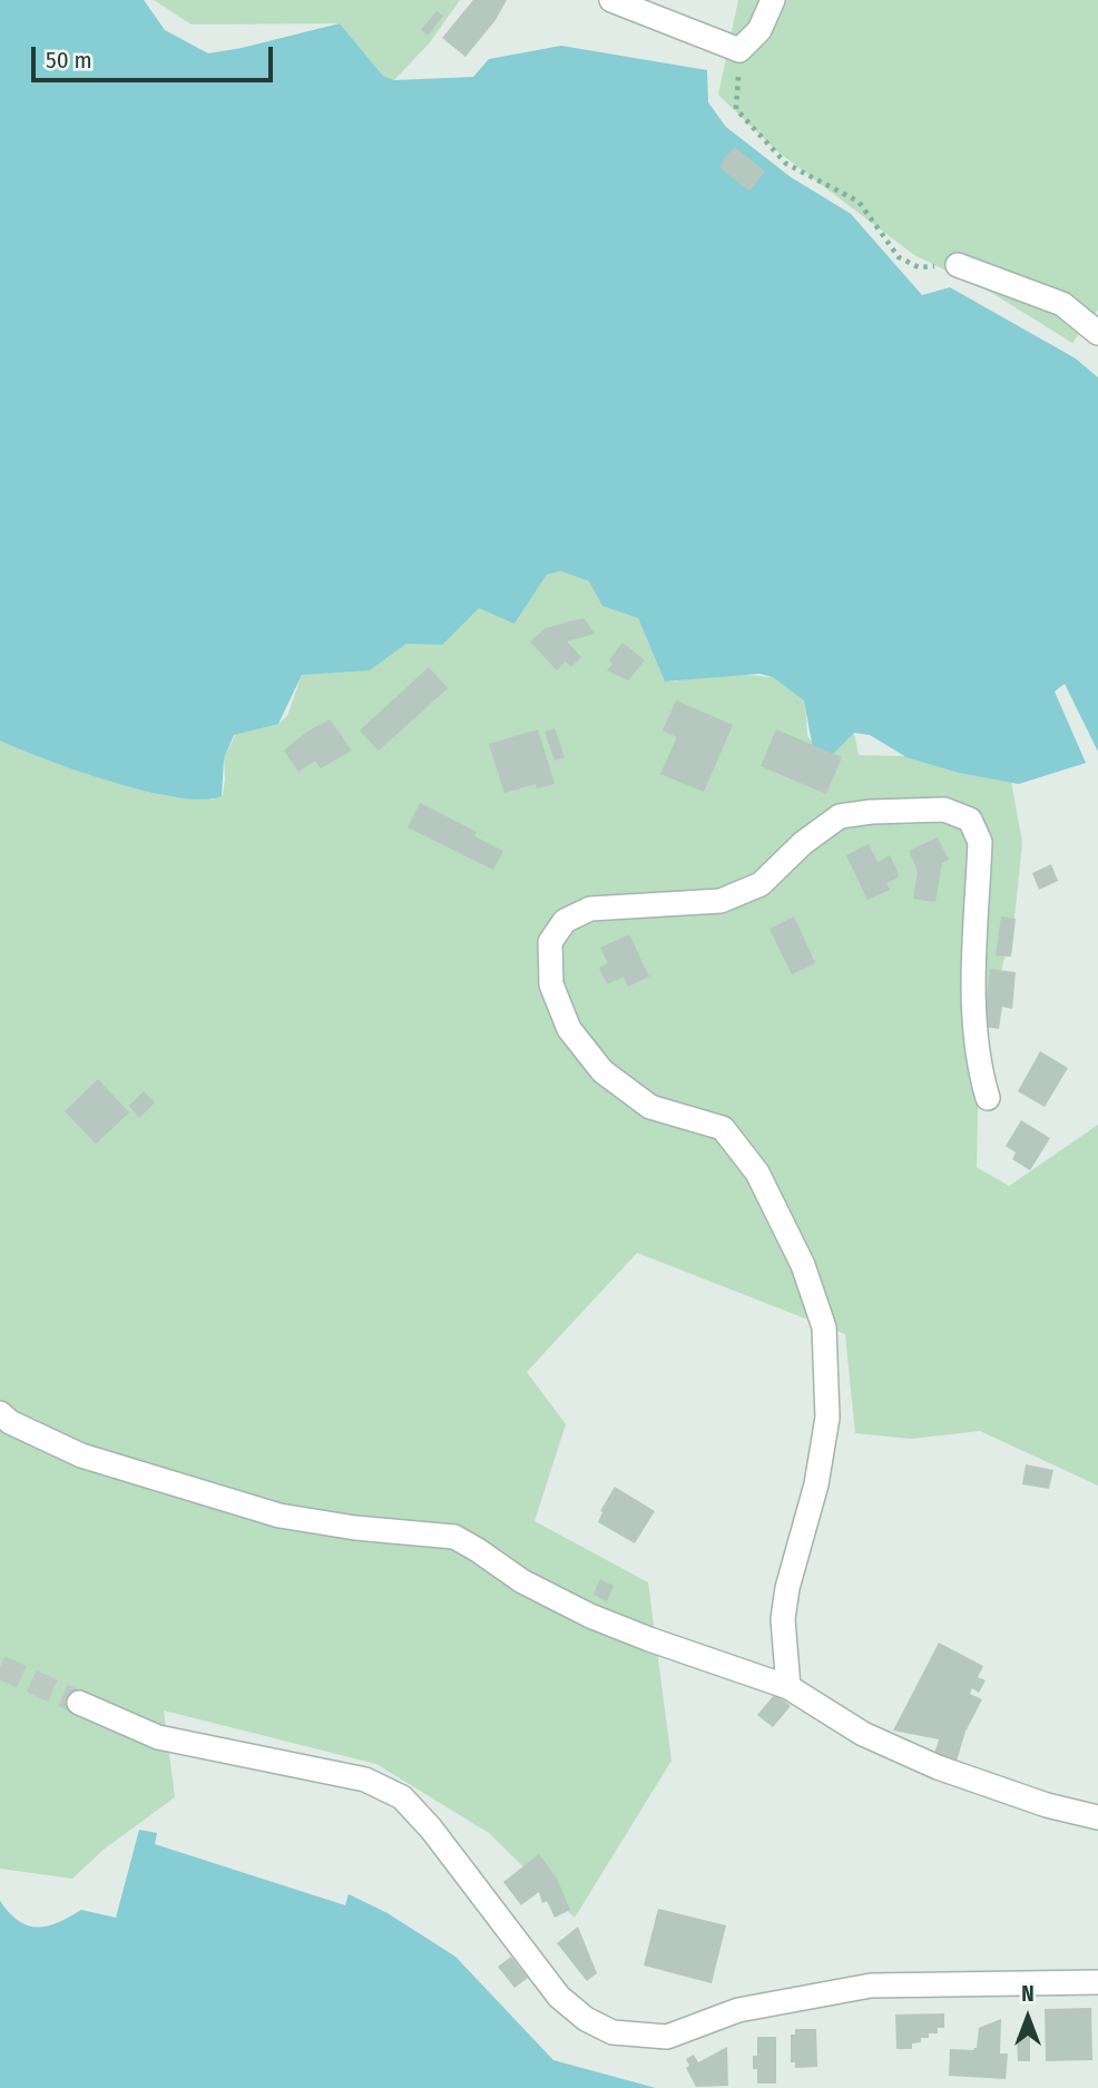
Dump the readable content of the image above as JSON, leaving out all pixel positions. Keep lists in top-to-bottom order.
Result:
{
  "scale_bar": "50 m",
  "north": "top"
}
